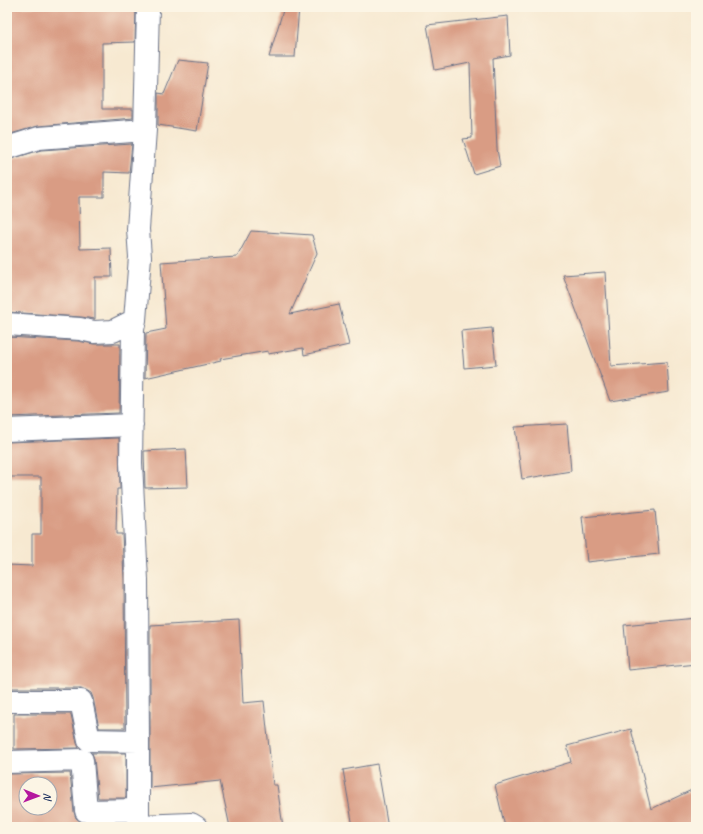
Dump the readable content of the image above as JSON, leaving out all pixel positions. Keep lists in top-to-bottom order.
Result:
{
  "north": "right"
}
